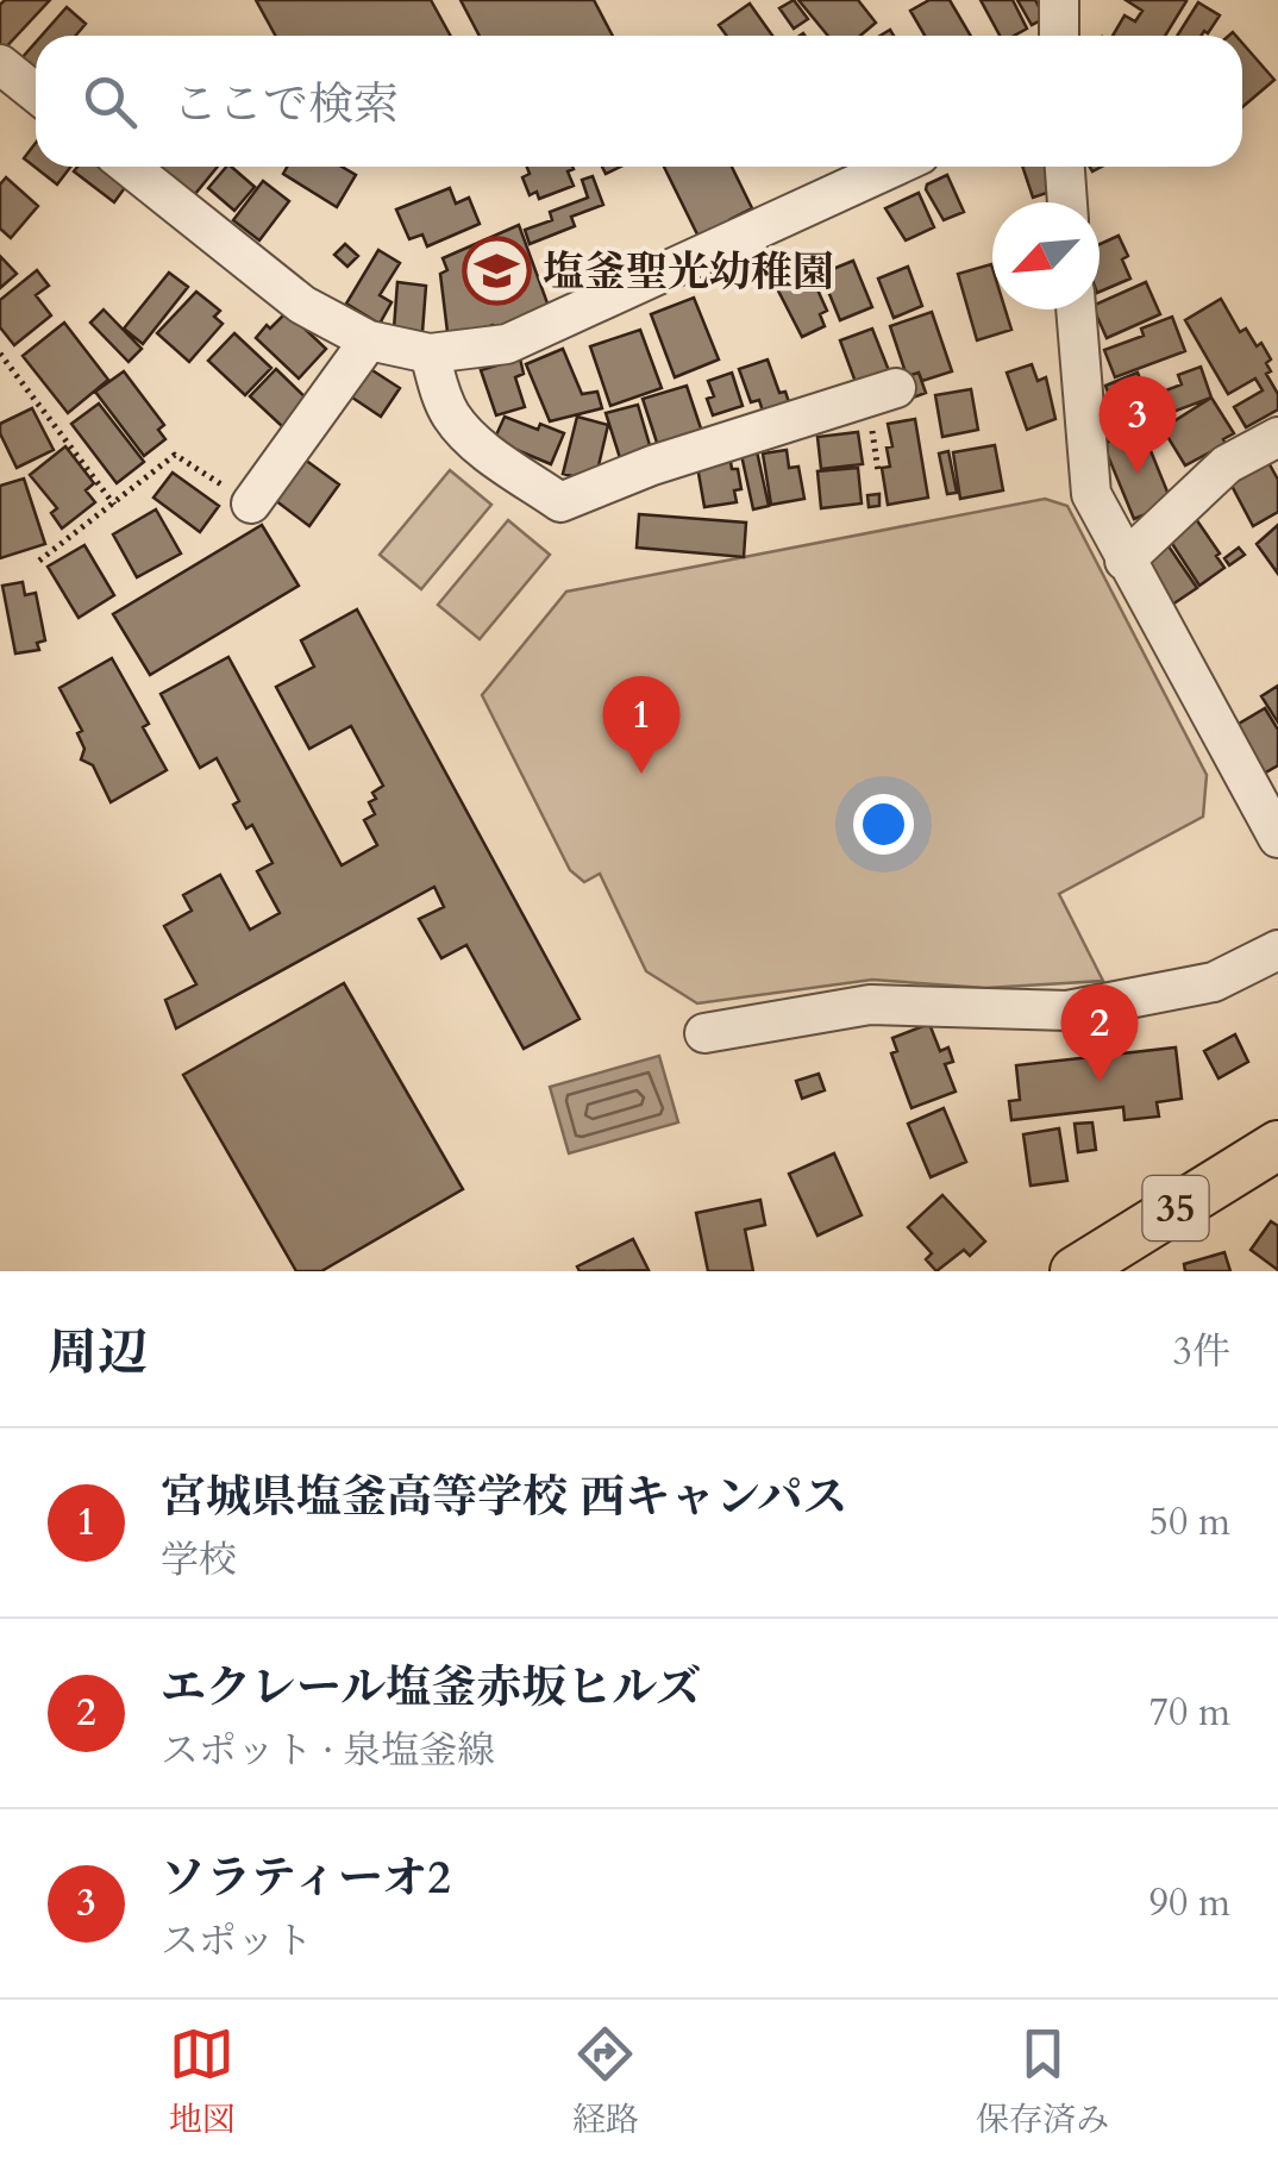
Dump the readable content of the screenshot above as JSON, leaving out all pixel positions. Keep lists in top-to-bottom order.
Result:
{
  "streets": {
    "main road": ["35"]
  },
  "places": {
    "school or university": ["塩釜聖光幼稚園"]
  },
  "north": "bottom left",
  "page": {
    "search": "ここで検索",
    "pins": ["3", "1", "2"],
    "heading": ["周辺", "3件"],
    "list": [
      {
        "mark": "1",
        "name": "宮城県塩釜高等学校 西キャンパス",
        "note": "学校",
        "value": "50 m"
      },
      {
        "mark": "2",
        "name": "エクレール塩釜赤坂ヒルズ",
        "note": "スポット · 泉塩釜線",
        "value": "70 m"
      },
      {
        "mark": "3",
        "name": "ソラティーオ2",
        "note": "スポット",
        "value": "90 m"
      }
    ],
    "nav": ["地図", "経路", "保存済み"]
  }
}
